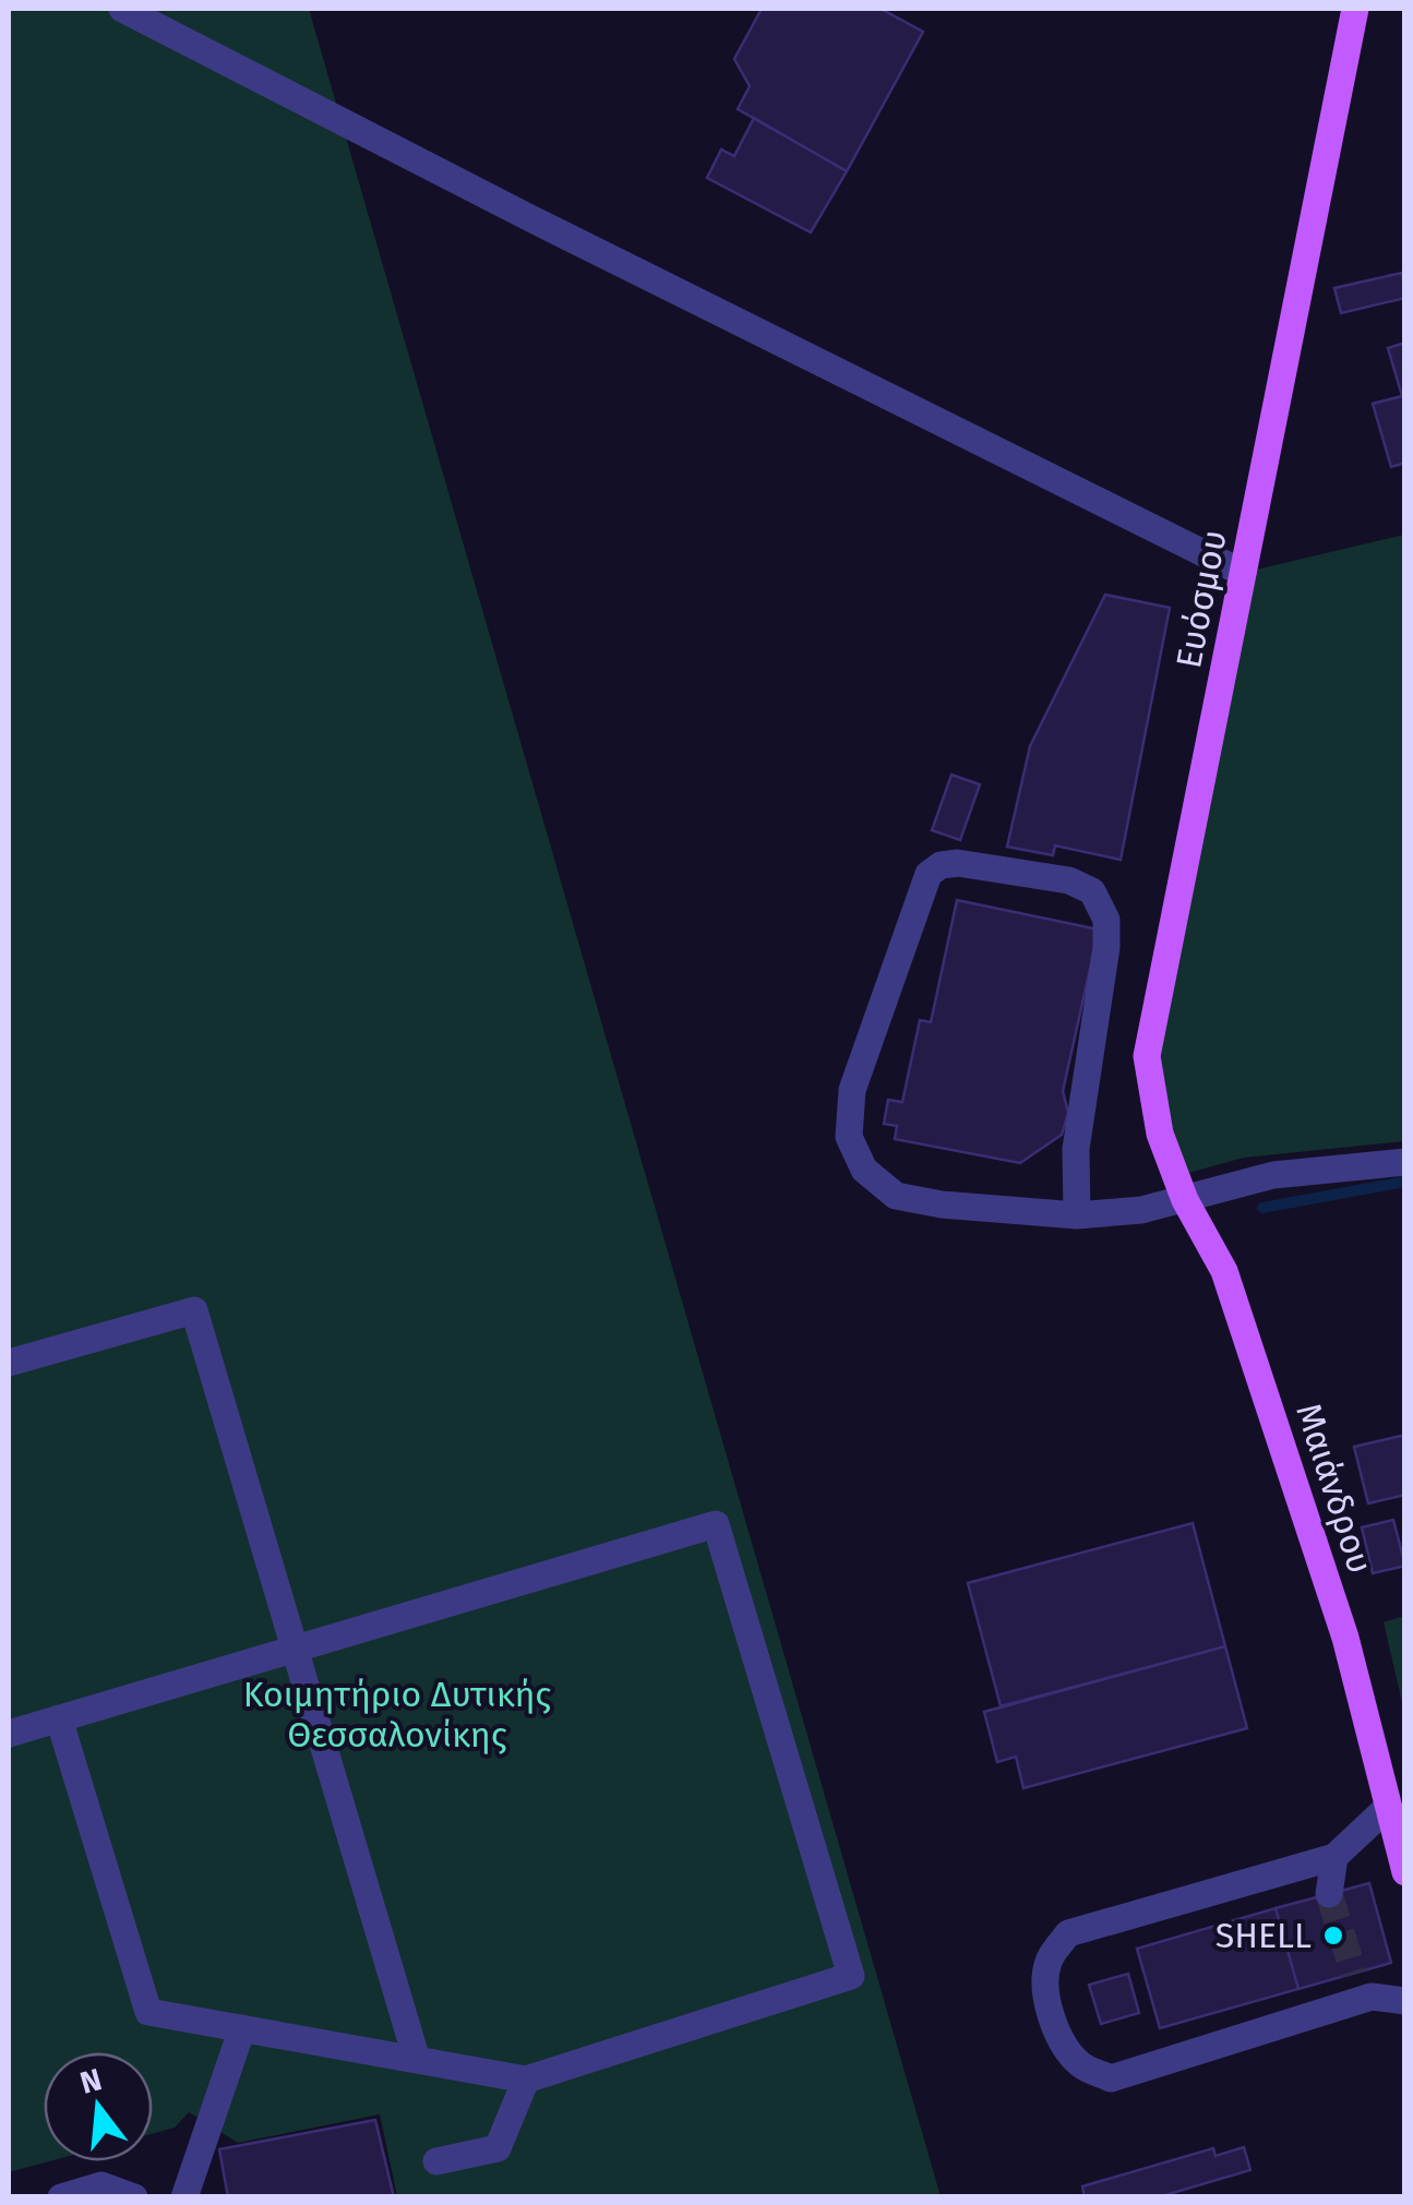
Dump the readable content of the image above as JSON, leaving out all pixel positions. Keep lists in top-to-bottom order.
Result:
{
  "streets": {
    "main road": ["Ευόσμου", "Μαιάνδρου"]
  },
  "crossings": [
    ["Ευόσμου", "Μαιάνδρου"]
  ],
  "parks": ["Κοιμητήριο Δυτικής Θεσσαλονίκης"],
  "places": ["SHELL"],
  "north": "top"
}
